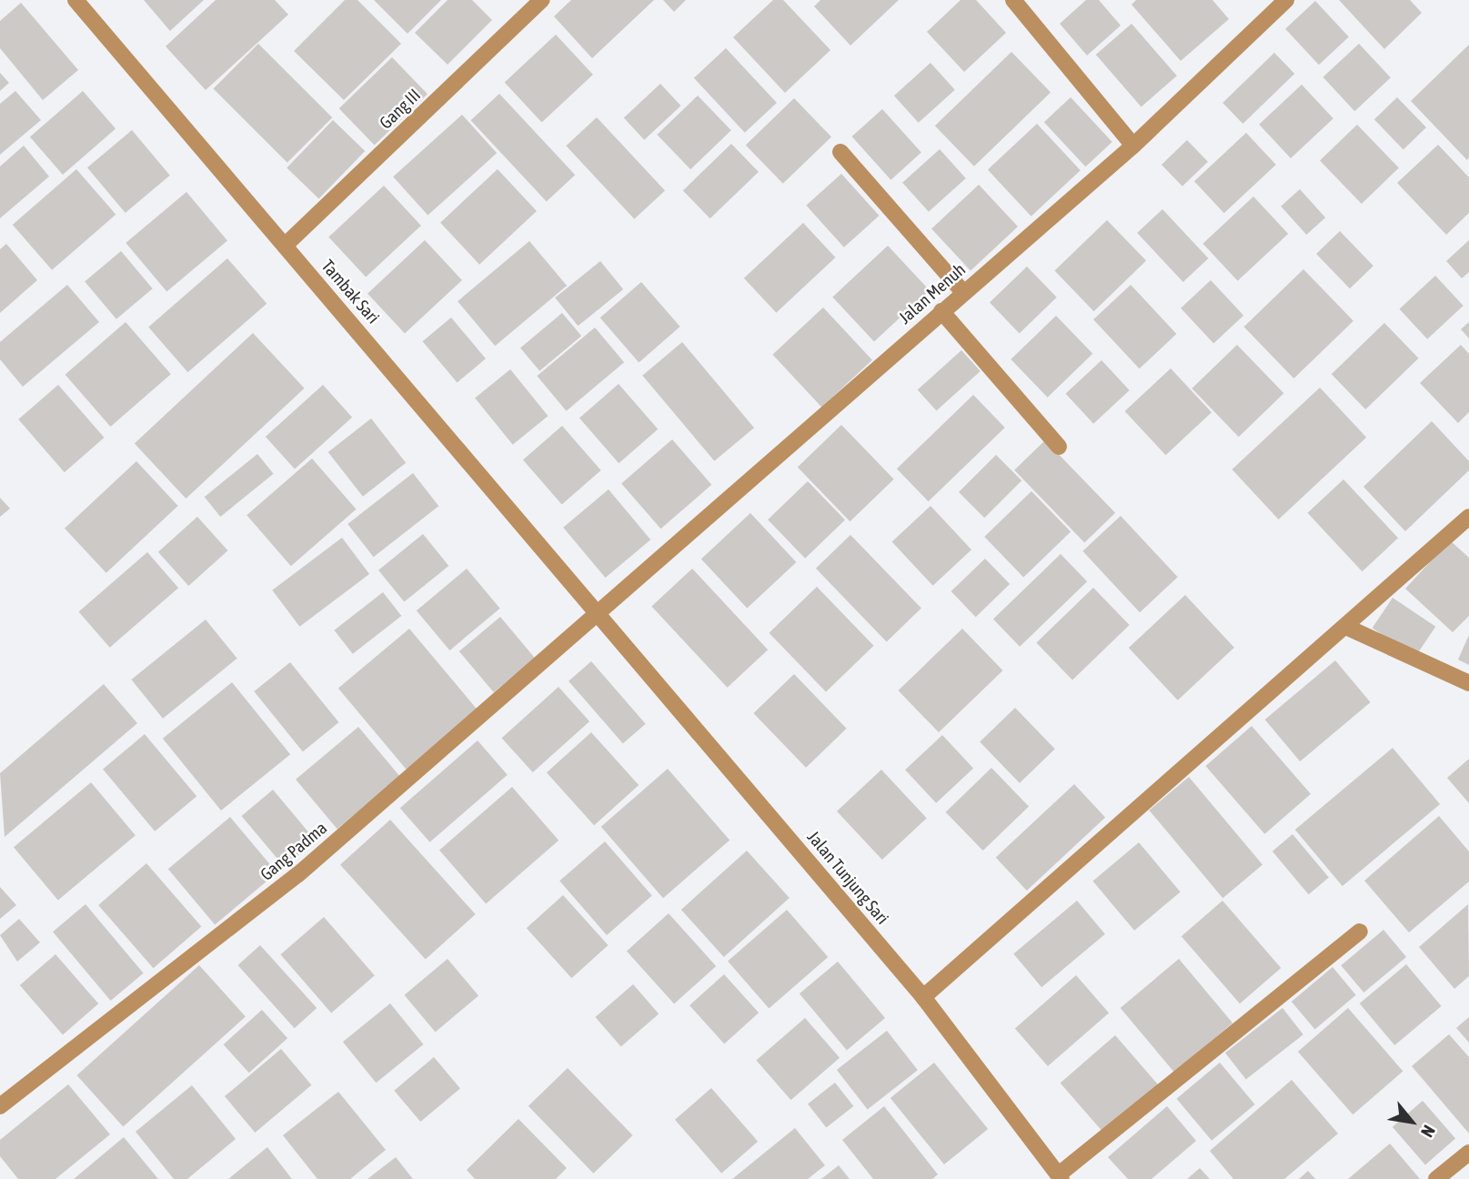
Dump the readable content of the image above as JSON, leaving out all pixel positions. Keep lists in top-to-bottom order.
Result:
{
  "streets": {
    "street": [
      "Gang III",
      "Tambak Sari",
      "Jalan Menuh",
      "Gang Padma",
      "Jalan Tunjung Sari"
    ]
  },
  "crossings": [
    ["Gang III", "Tambak Sari"],
    ["Tambak Sari", "Jalan Menuh"],
    ["Tambak Sari", "Gang Padma"],
    ["Tambak Sari", "Jalan Tunjung Sari"],
    ["Jalan Menuh", "Gang Padma"],
    ["Jalan Menuh", "Jalan Tunjung Sari"],
    ["Gang Padma", "Jalan Tunjung Sari"]
  ],
  "north": "bottom right"
}
